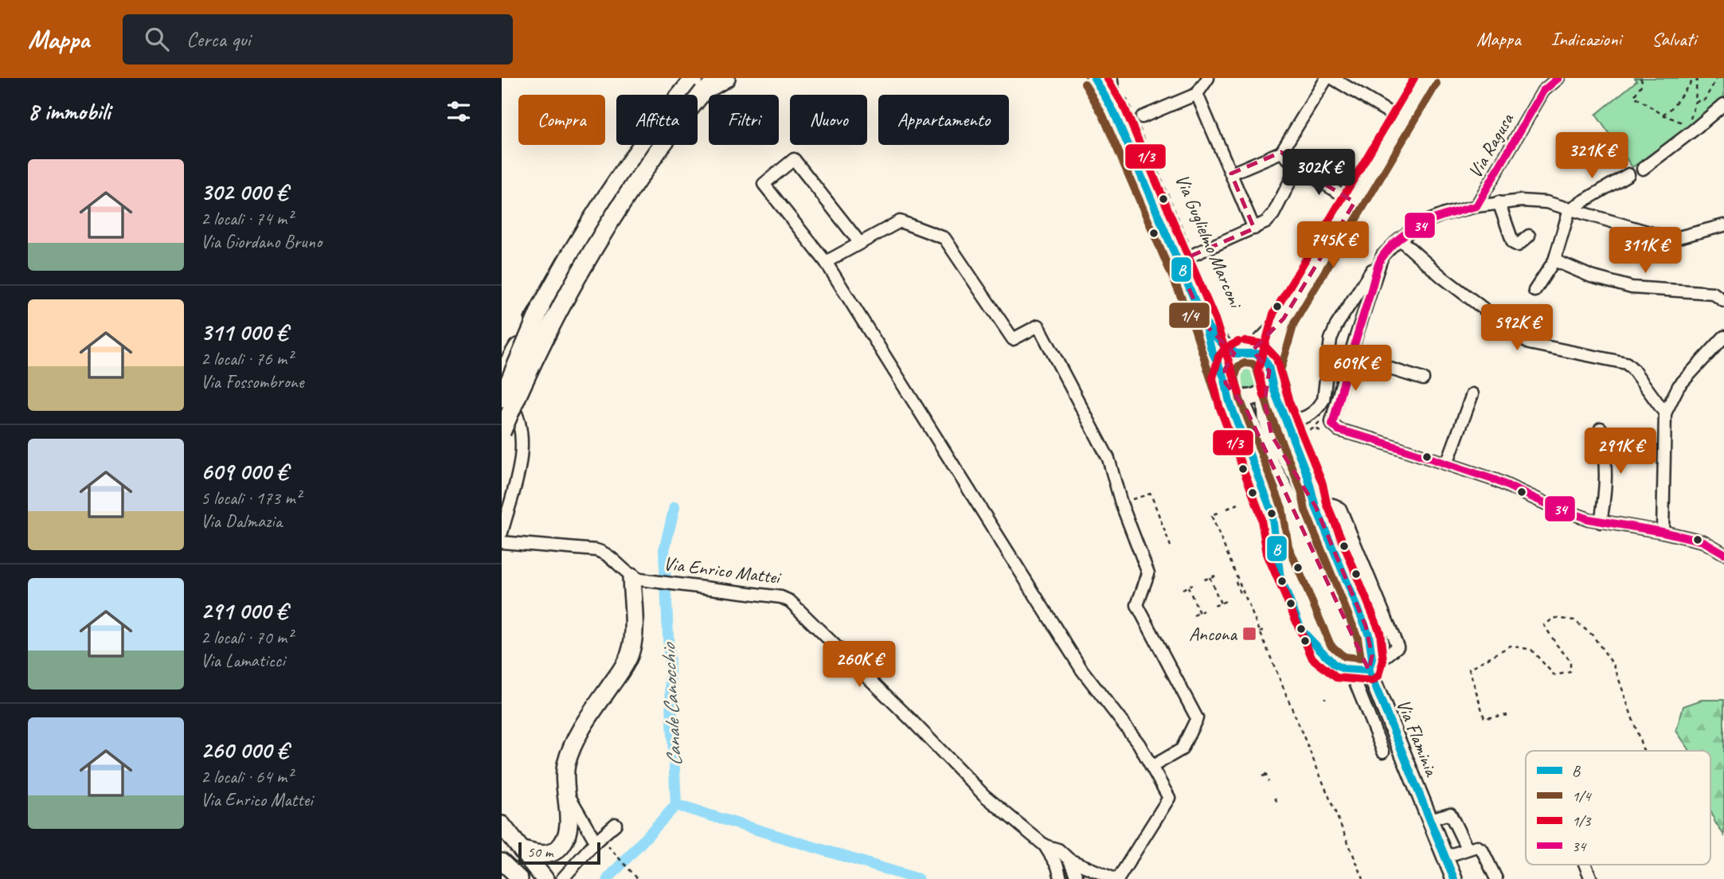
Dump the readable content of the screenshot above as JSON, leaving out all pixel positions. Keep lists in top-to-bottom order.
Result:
{
  "streets": {
    "main road": ["Via Guglielmo Marconi", "Via Flaminia"],
    "street": ["Via Ragusa", "Via Enrico Mattei"]
  },
  "crossings": [
    ["Via Guglielmo Marconi", "Via Flaminia"]
  ],
  "water": ["Canale Canocchio"],
  "places": {
    "transit": ["Ancona"]
  },
  "lines": [
    "transit line B",
    "transit line 1/3",
    "transit line 34",
    "transit line 1/4"
  ],
  "legend": [
    "B",
    "1/4",
    "1/3",
    "34"
  ],
  "scale_bar": "50 m",
  "page": {
    "header": "Mappa",
    "search": "Cerca qui",
    "nav": ["Mappa", "Indicazioni", "Salvati"],
    "heading": "8 immobili",
    "chip": [
      "Compra",
      "Affitta",
      "Filtri",
      "Nuovo",
      "Appartamento"
    ],
    "price": [
      "321K €",
      "302K €",
      "745K €",
      "311K €",
      "592K €",
      "609K €",
      "291K €",
      "260K €"
    ],
    "list": [
      {
        "name": "302 000 €",
        "note": "2 locali · 74 m² · Via Giordano Bruno"
      },
      {
        "name": "311 000 €",
        "note": "2 locali · 76 m² · Via Fossombrone"
      },
      {
        "name": "609 000 €",
        "note": "5 locali · 173 m² · Via Dalmazia"
      },
      {
        "name": "291 000 €",
        "note": "2 locali · 70 m² · Via Lamaticci"
      },
      {
        "name": "260 000 €",
        "note": "2 locali · 64 m² · Via Enrico Mattei"
      }
    ],
    "scale": "50 m"
  }
}
